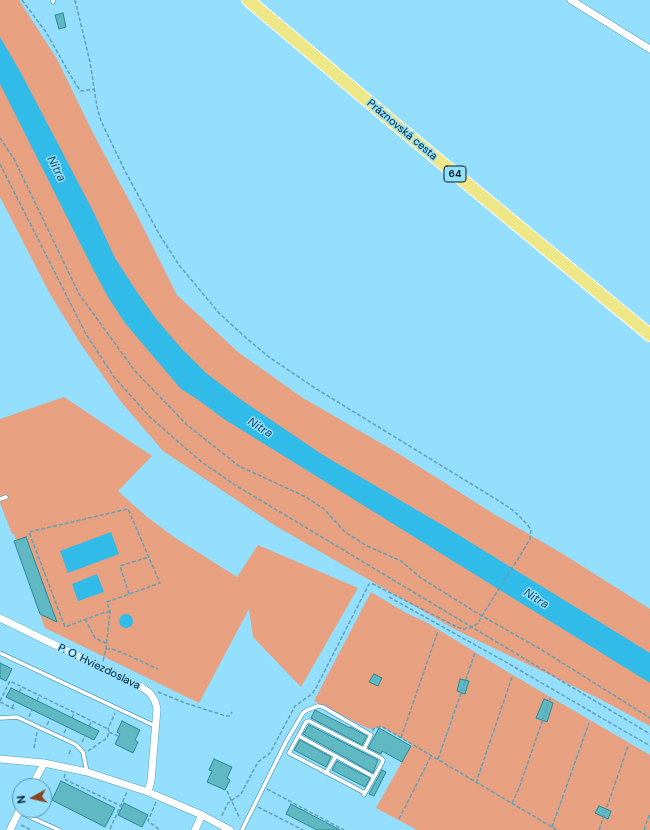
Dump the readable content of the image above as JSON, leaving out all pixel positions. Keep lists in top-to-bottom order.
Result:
{
  "streets": {
    "main road": ["Práznovská cesta", "64"],
    "street": ["P. O. Hviezdoslava"]
  },
  "water": ["Nitra"],
  "north": "left"
}
